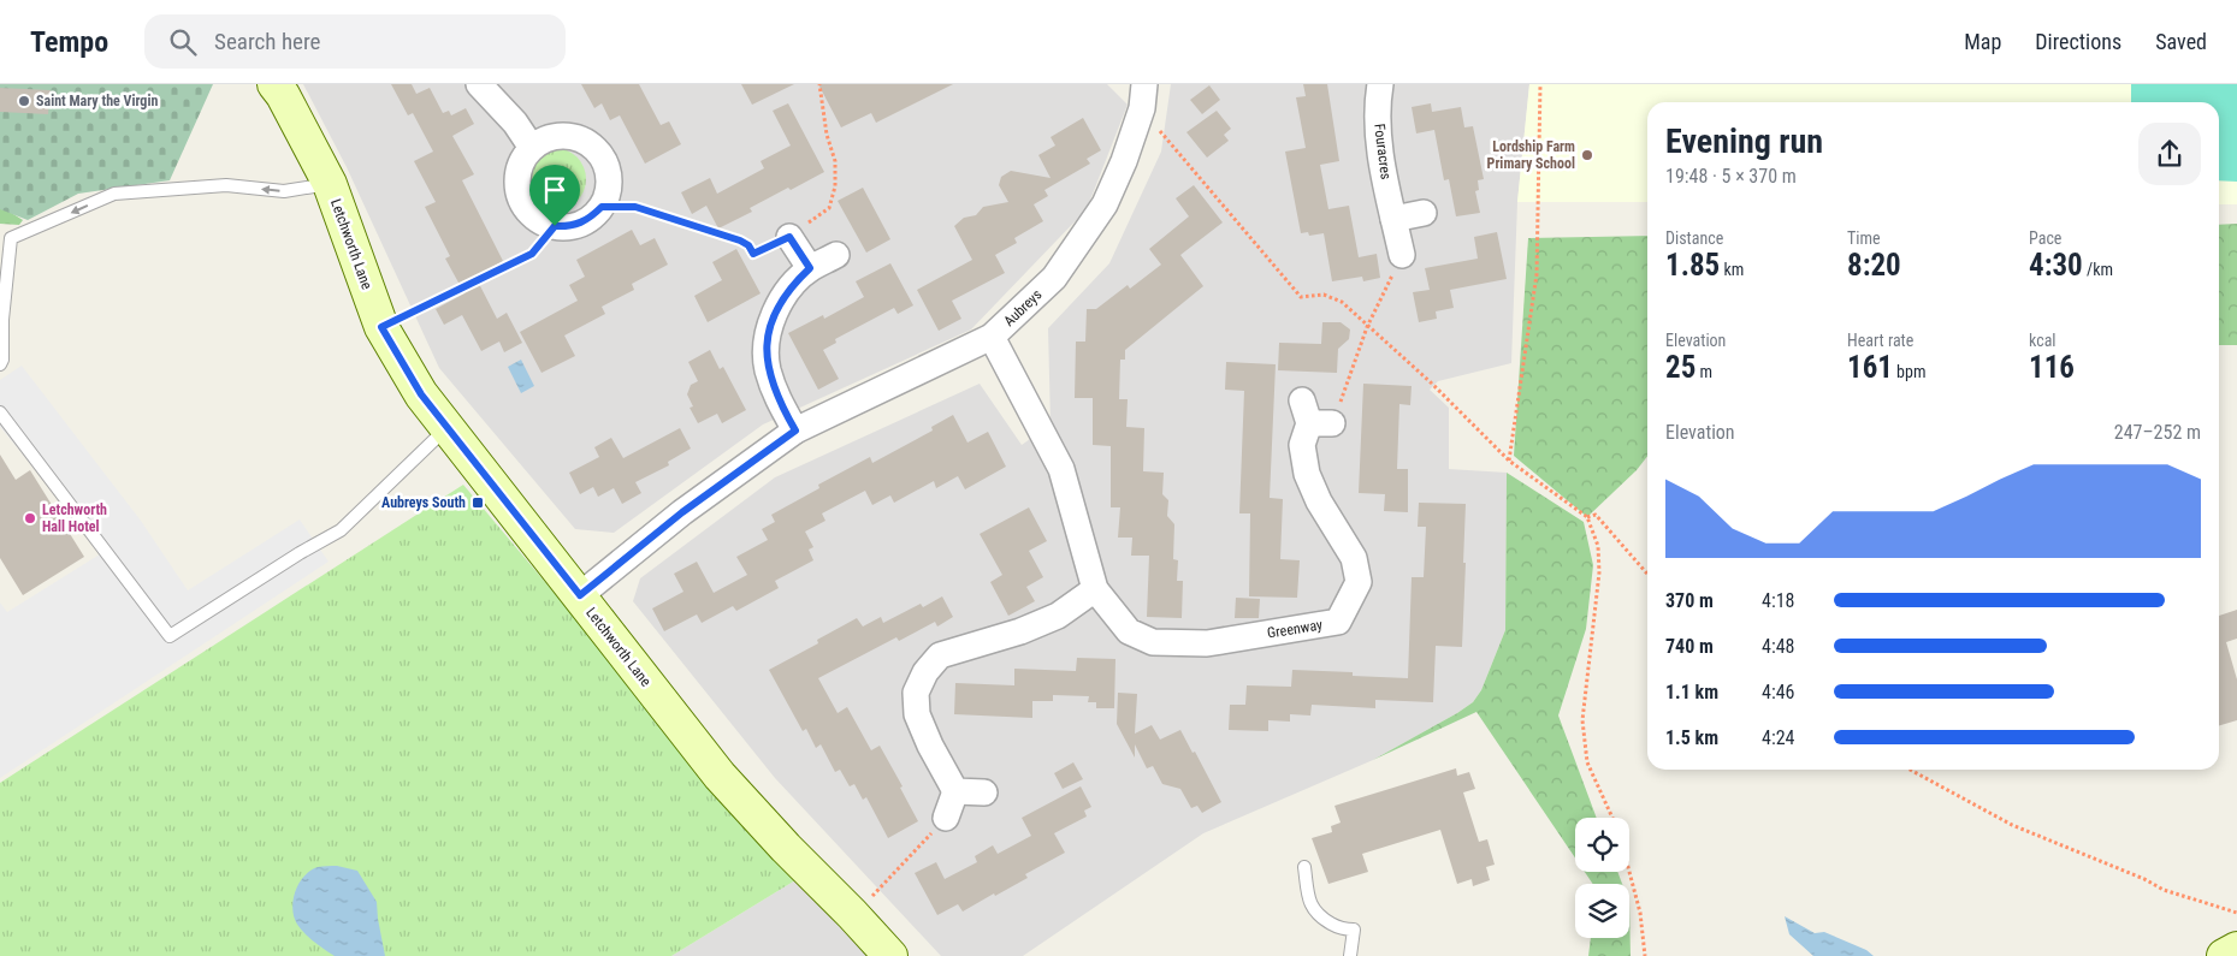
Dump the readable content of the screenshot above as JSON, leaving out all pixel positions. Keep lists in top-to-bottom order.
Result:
{
  "streets": {
    "street": [
      "Fouracres",
      "Letchworth Lane",
      "Aubreys",
      "Greenway"
    ]
  },
  "crossings": [
    ["Letchworth Lane", "Aubreys"],
    ["Aubreys", "Greenway"]
  ],
  "places": {
    "other": ["Saint Mary the Virgin", "Lordship Farm Primary School", "Letchworth Hall Hotel"],
    "transit": ["Aubreys South"]
  },
  "page": {
    "header": "Tempo",
    "search": "Search here",
    "nav": ["Map", "Directions", "Saved"],
    "heading": ["Evening run", "19:48 · 5 × 370 m"],
    "stats": [
      ["Distance", "1.85 km"],
      ["Time", "8:20"],
      ["Pace", "4:30 /km"],
      ["Elevation", "25 m"],
      ["Heart rate", "161 bpm"],
      ["kcal", "116"]
    ],
    "chart": ["Elevation", "247–252 m"],
    "list": [
      {
        "name": "370 m",
        "note": "4:18"
      },
      {
        "name": "740 m",
        "note": "4:48"
      },
      {
        "name": "1.1 km",
        "note": "4:46"
      },
      {
        "name": "1.5 km",
        "note": "4:24"
      }
    ]
  }
}
